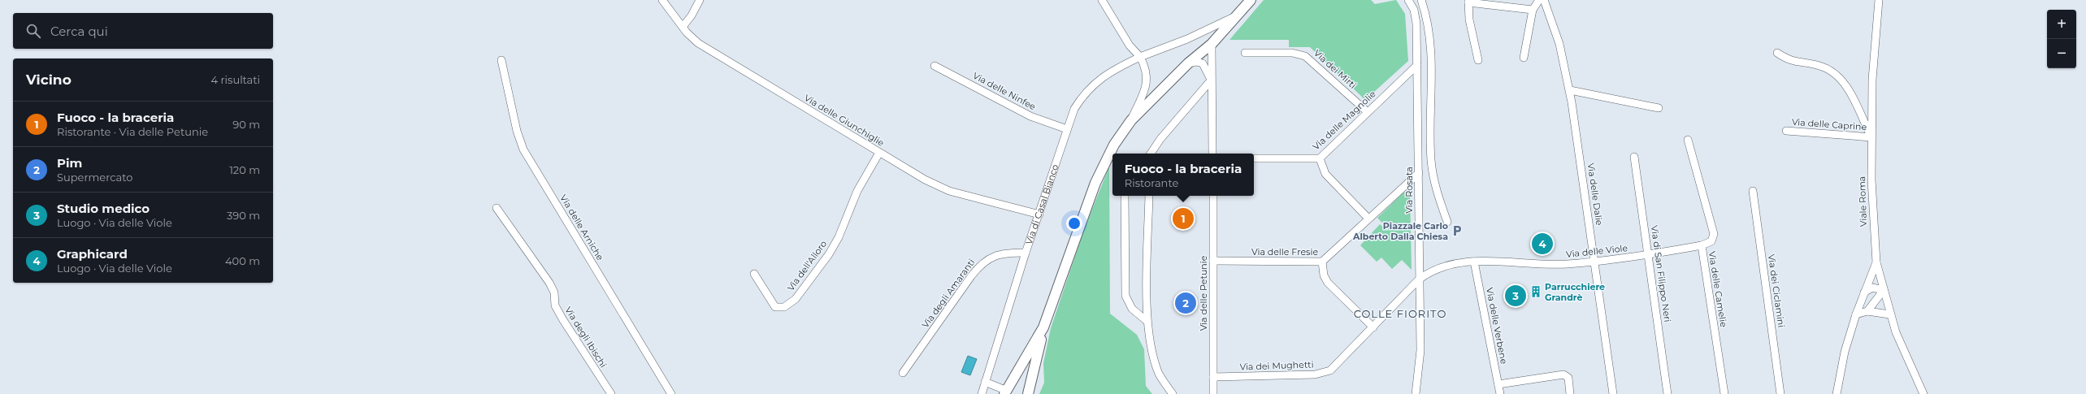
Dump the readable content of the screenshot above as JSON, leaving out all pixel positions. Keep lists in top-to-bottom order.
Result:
{
  "streets": {
    "main road": ["Via di Casal Bianco"],
    "street": [
      "Via dei Mirti",
      "Via delle Ninfee",
      "Via delle Giunchiglie",
      "Via delle Magnolie",
      "Via delle Caprine",
      "Via Rosata",
      "Via delle Dalie",
      "Viale Roma",
      "Via delle Arniche",
      "Via delle Viole",
      "Via delle Fresie",
      "Via dell'Alloro",
      "Via di San Filippo Neri",
      "Via delle Camelie",
      "Via dei Ciclamini",
      "Via degli Amaranti",
      "Via delle Petunie",
      "Via delle Verbene",
      "Via degli Ibischi",
      "Via dei Mughetti"
    ]
  },
  "crossings": [
    ["Via dei Mirti", "Via delle Magnolie"],
    ["Via delle Ninfee", "Via di Casal Bianco"],
    ["Via delle Giunchiglie", "Via di Casal Bianco"],
    ["Via delle Giunchiglie", "Via dell'Alloro"],
    ["Via delle Magnolie", "Via Rosata"],
    ["Via delle Caprine", "Viale Roma"],
    ["Via Rosata", "Via delle Viole"],
    ["Via Rosata", "Via delle Fresie"],
    ["Via Rosata", "Via dei Mughetti"],
    ["Via delle Dalie", "Via delle Viole"],
    ["Via di Casal Bianco", "Via degli Amaranti"],
    ["Via delle Viole", "Via di San Filippo Neri"],
    ["Via delle Viole", "Via delle Camelie"],
    ["Via delle Viole", "Via delle Verbene"],
    ["Via delle Viole", "Via dei Mughetti"],
    ["Via delle Fresie", "Via delle Petunie"],
    ["Via delle Petunie", "Via dei Mughetti"]
  ],
  "districts": ["COLLE FIORITO"],
  "places": {
    "parking": ["Piazzale Carlo Alberto Dalla Chiesa"],
    "building": ["Parrucchiere Grandrè"]
  },
  "page": {
    "map_buttons": ["+", "−"],
    "search": "Cerca qui",
    "heading": ["Vicino", "4 risultati"],
    "list": [
      {
        "mark": "1",
        "name": "Fuoco - la braceria",
        "note": "Ristorante · Via delle Petunie",
        "value": "90 m"
      },
      {
        "mark": "2",
        "name": "Pim",
        "note": "Supermercato",
        "value": "120 m"
      },
      {
        "mark": "3",
        "name": "Studio medico",
        "note": "Luogo · Via delle Viole",
        "value": "390 m"
      },
      {
        "mark": "4",
        "name": "Graphicard",
        "note": "Luogo · Via delle Viole",
        "value": "400 m"
      }
    ],
    "popup": ["Fuoco - la braceria", "Ristorante"],
    "pins": [
      "1",
      "4",
      "3",
      "2"
    ]
  }
}
